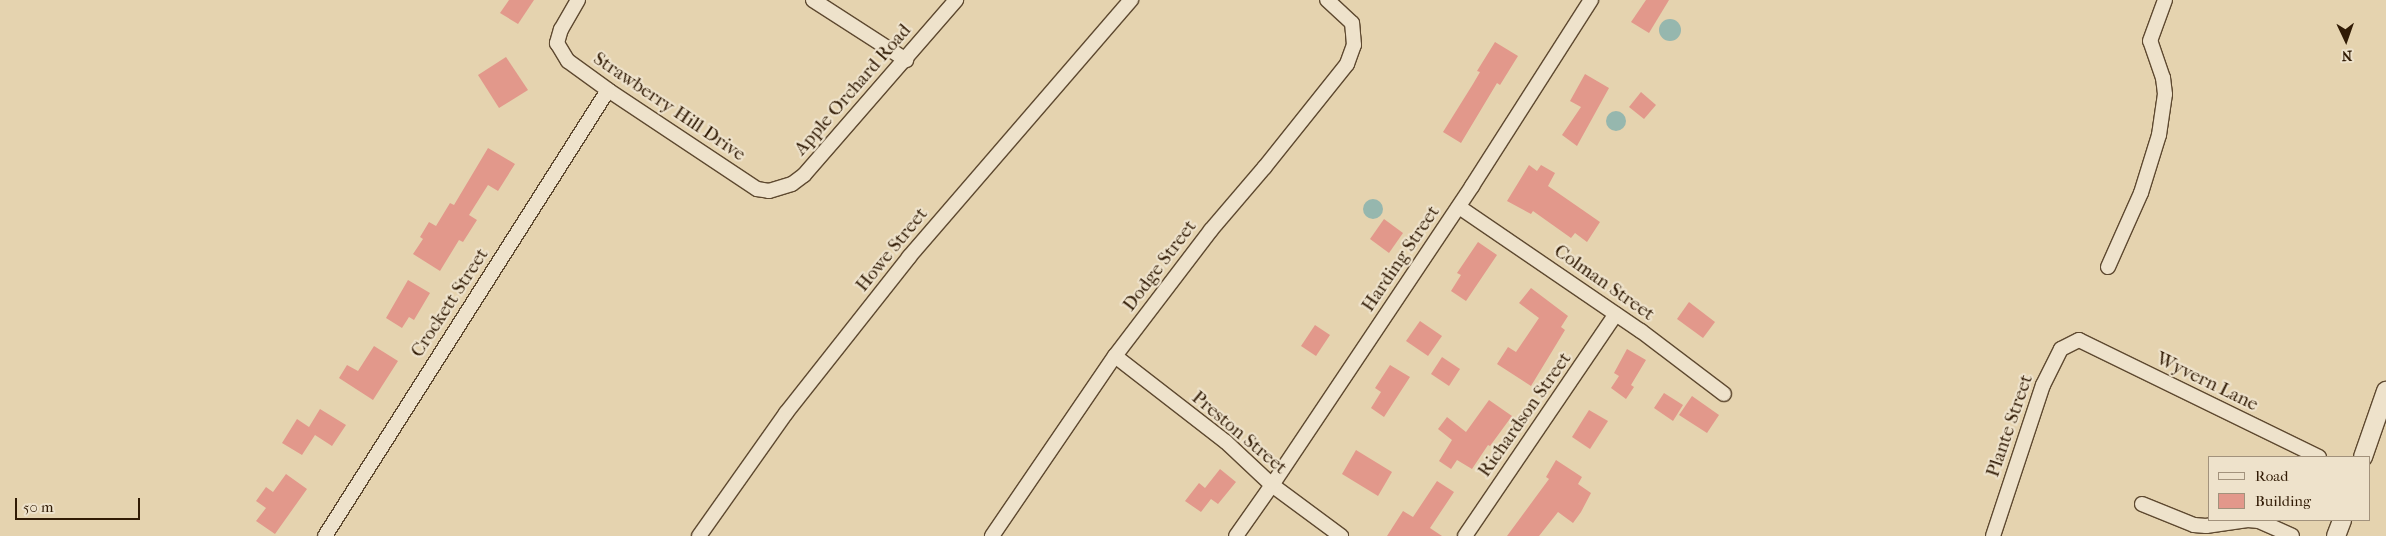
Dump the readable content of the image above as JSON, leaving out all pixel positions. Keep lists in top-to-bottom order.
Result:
{
  "streets": {
    "street": [
      "Apple Orchard Road",
      "Strawberry Hill Drive",
      "Howe Street",
      "Harding Street",
      "Dodge Street",
      "Colman Street",
      "Crockett Street",
      "Wyvern Lane",
      "Richardson Street",
      "Plante Street",
      "Preston Street"
    ]
  },
  "crossings": [
    ["Apple Orchard Road", "Strawberry Hill Drive"],
    ["Strawberry Hill Drive", "Crockett Street"],
    ["Harding Street", "Colman Street"],
    ["Harding Street", "Preston Street"],
    ["Dodge Street", "Preston Street"],
    ["Colman Street", "Richardson Street"],
    ["Wyvern Lane", "Plante Street"]
  ],
  "legend": ["Road", "Building"],
  "scale_bar": "50 m",
  "north": "bottom"
}
